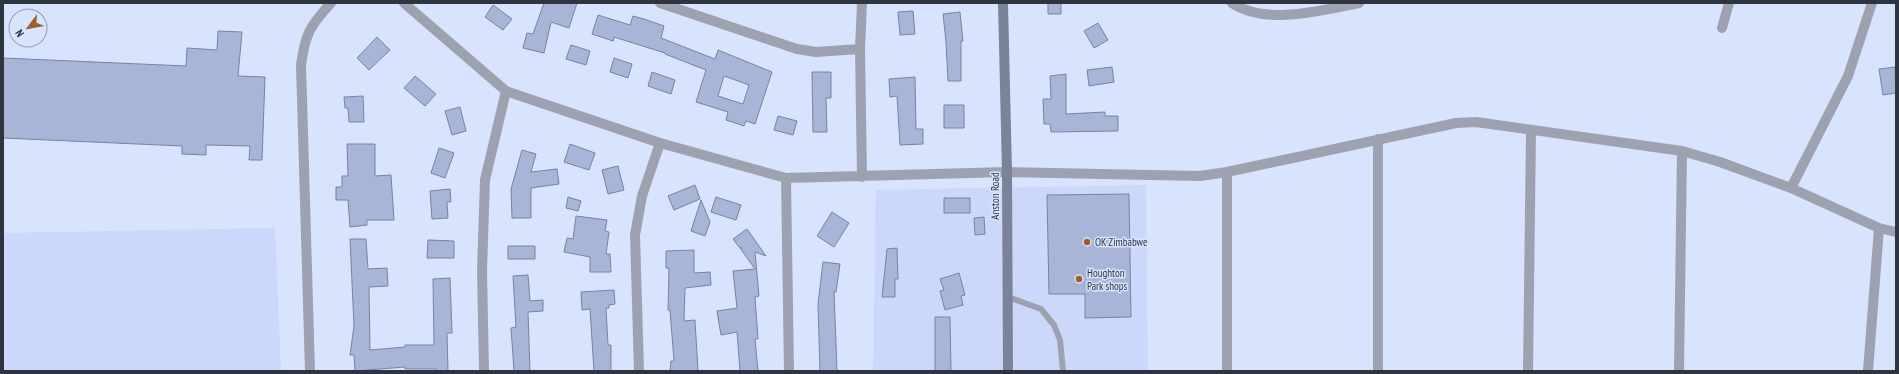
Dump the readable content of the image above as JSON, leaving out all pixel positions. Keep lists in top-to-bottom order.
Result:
{
  "streets": {
    "main road": ["Anston Road"]
  },
  "places": ["OK Zimbabwe", "Houghton Park shops"],
  "north": "bottom left"
}
